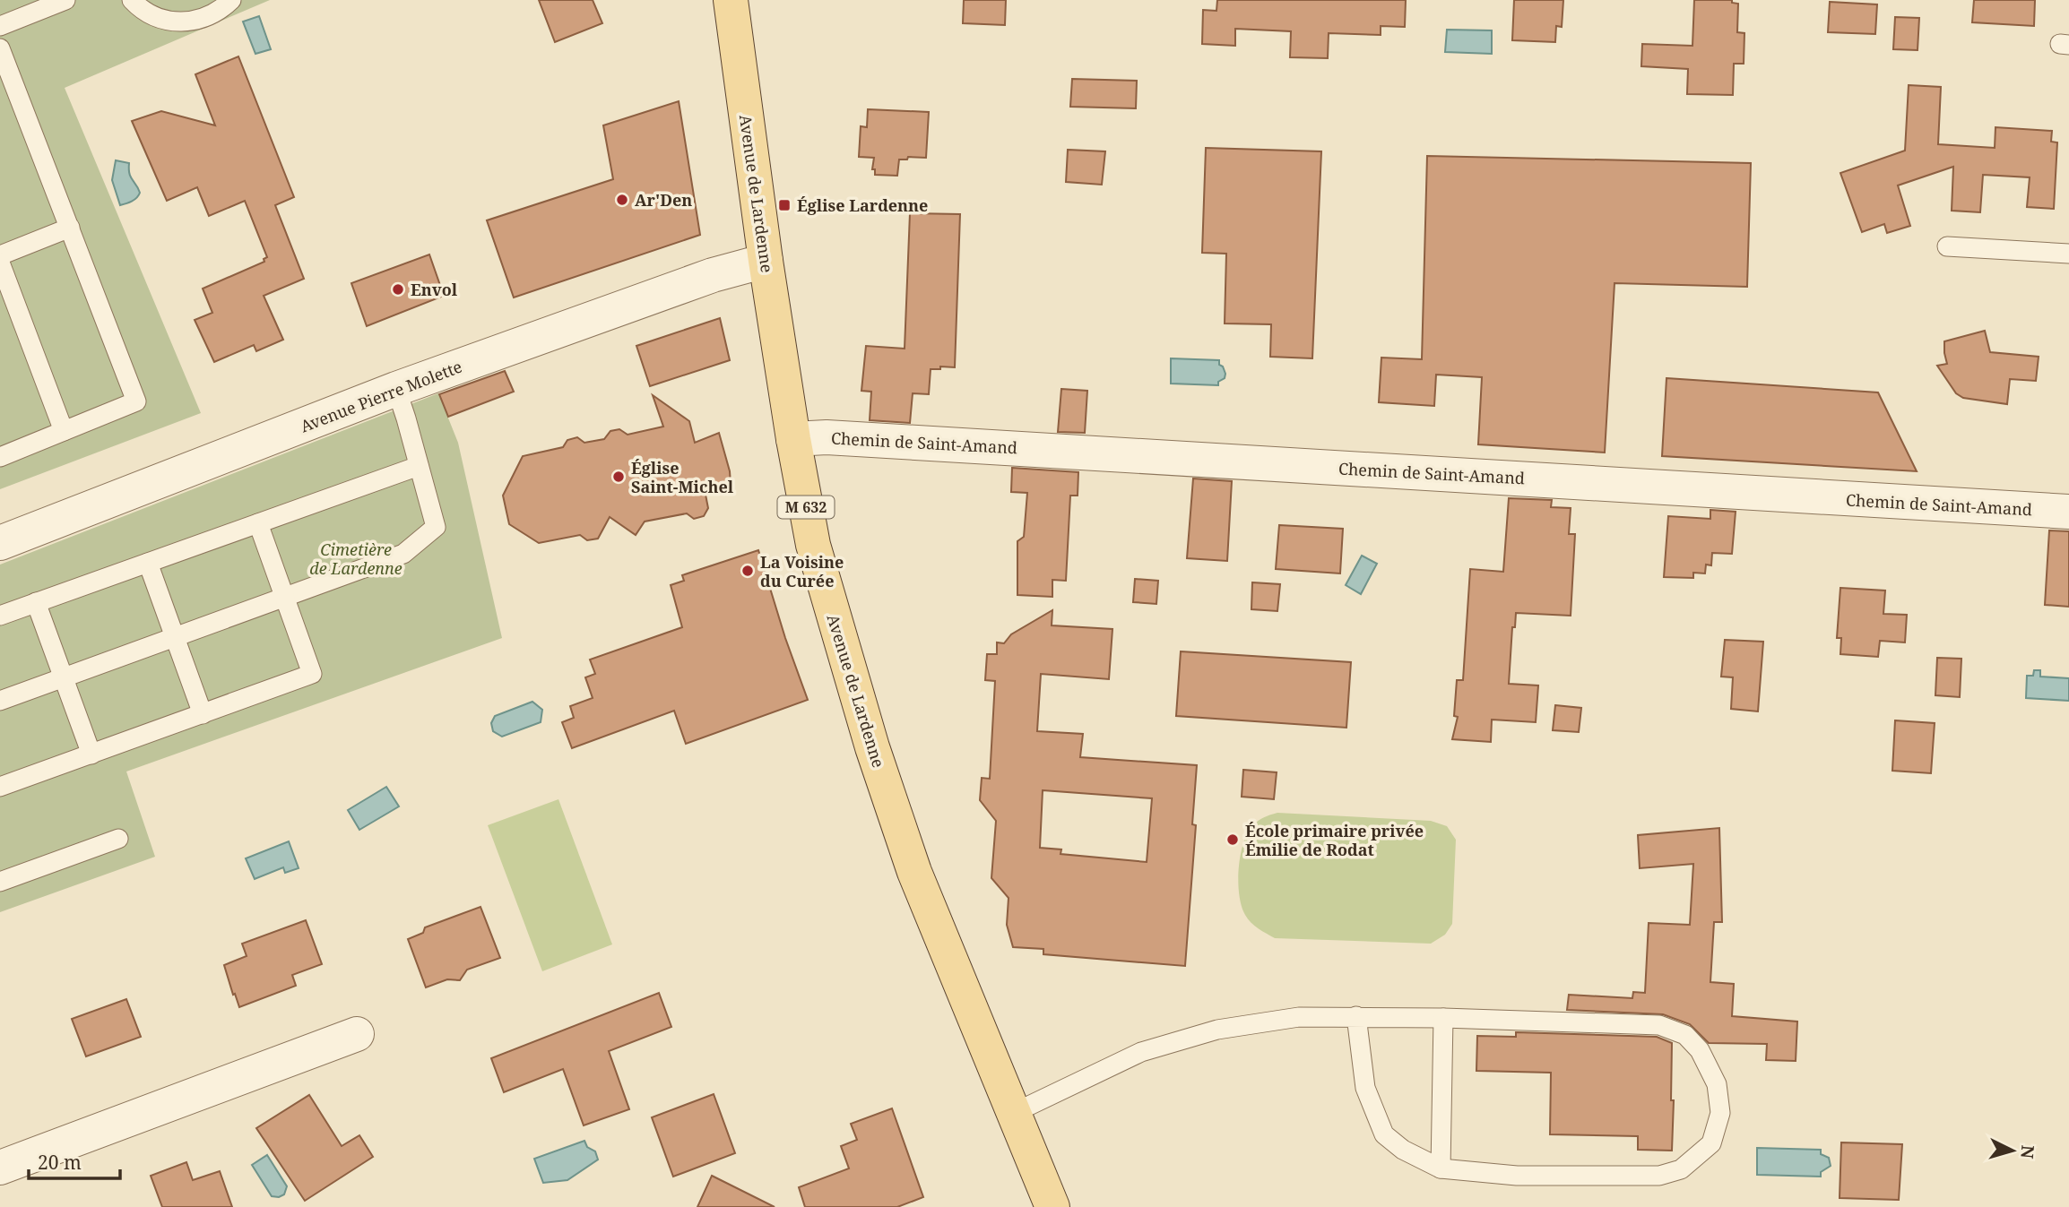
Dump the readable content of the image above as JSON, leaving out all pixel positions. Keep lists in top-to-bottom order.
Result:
{
  "streets": {
    "main road": ["Avenue de Lardenne", "M 632"],
    "street": ["Avenue Pierre Molette", "Chemin de Saint-Amand"]
  },
  "crossings": [
    ["Avenue de Lardenne", "Avenue Pierre Molette"],
    ["Avenue de Lardenne", "Chemin de Saint-Amand"]
  ],
  "parks": ["Cimetière de Lardenne"],
  "places": {
    "other": [
      "Ar'Den",
      "Envol",
      "Église Saint-Michel",
      "La Voisine du Curée",
      "École primaire privée Émilie de Rodat"
    ],
    "transit": ["Église Lardenne"]
  },
  "scale_bar": "20 m",
  "north": "right"
}
